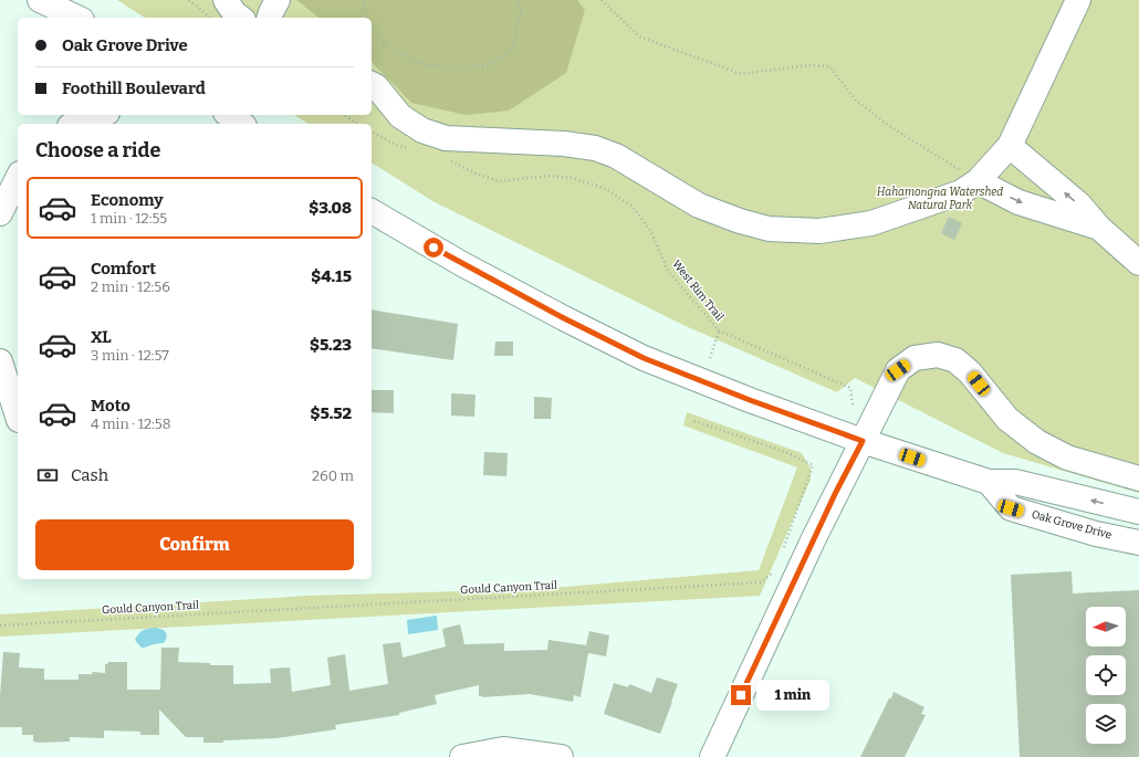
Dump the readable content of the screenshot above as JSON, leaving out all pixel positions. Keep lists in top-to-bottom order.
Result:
{
  "streets": {
    "main road": ["Oak Grove Drive"],
    "path": ["West Rim Trail", "Gould Canyon Trail"]
  },
  "parks": ["Hahamongna Watershed Natural Park"],
  "north": "left",
  "page": {
    "banner": ["Oak Grove Drive", "Foothill Boulevard"],
    "heading": "Choose a ride",
    "list": [
      {
        "name": "Economy",
        "note": "1 min · 12:55",
        "value": "$3.08"
      },
      {
        "name": "Comfort",
        "note": "2 min · 12:56",
        "value": "$4.15"
      },
      {
        "name": "XL",
        "note": "3 min · 12:57",
        "value": "$5.23"
      },
      {
        "name": "Moto",
        "note": "4 min · 12:58",
        "value": "$5.52"
      }
    ],
    "pay": ["Cash", "260 m"],
    "buttons": "Confirm",
    "bubble": "1 min"
  }
}
